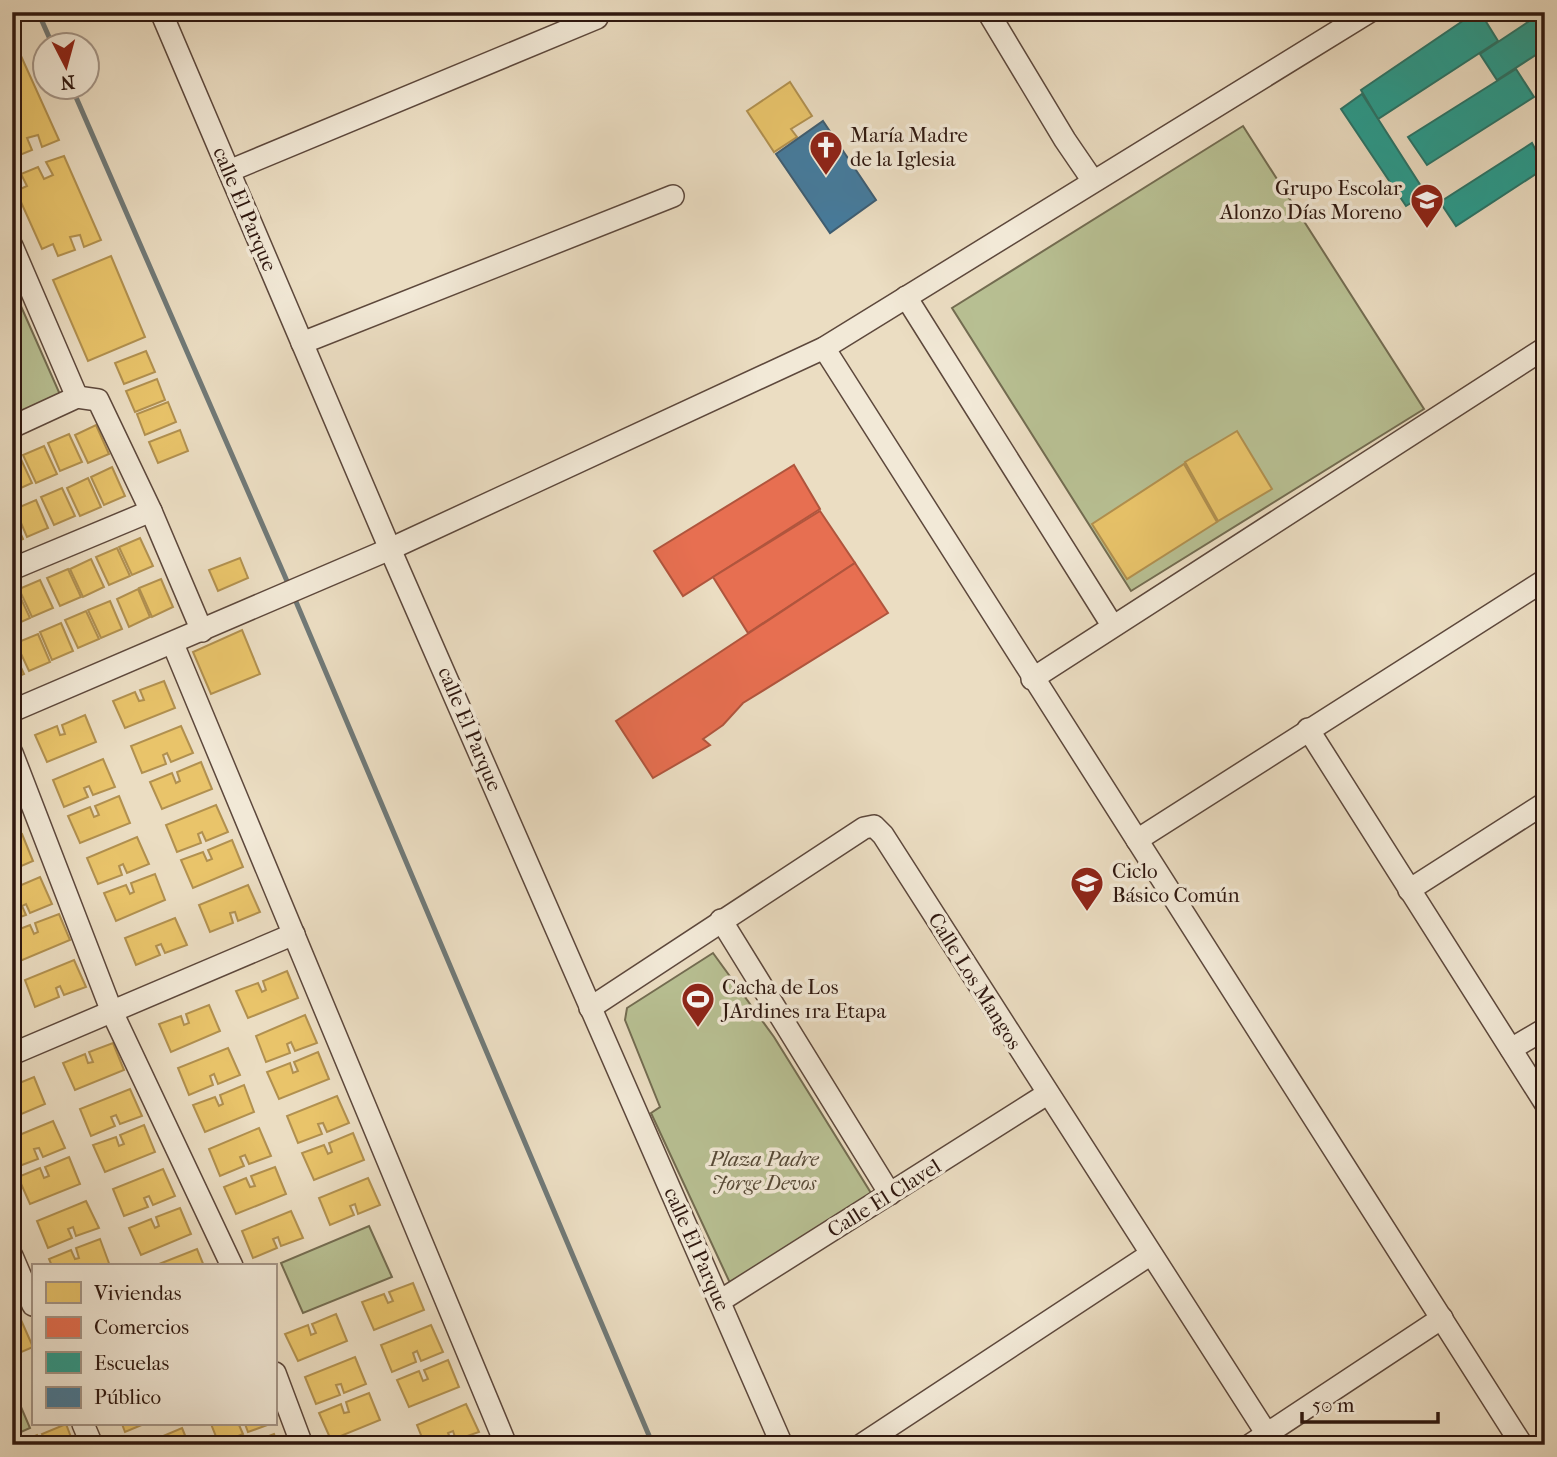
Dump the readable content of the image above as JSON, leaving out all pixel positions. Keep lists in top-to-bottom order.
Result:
{
  "streets": {
    "street": ["calle El Parque", "Calle Los Mangos", "Calle El Clavel"]
  },
  "crossings": [
    ["calle El Parque", "Calle Los Mangos"],
    ["calle El Parque", "Calle El Clavel"],
    ["Calle Los Mangos", "Calle El Clavel"]
  ],
  "parks": ["Plaza Padre Jorge Devos"],
  "places": {
    "church": ["María Madre de la Iglesia"],
    "school or university": ["Grupo Escolar Alonzo Días Moreno", "Ciclo Básico Común"],
    "sports": ["Cacha de Los JArdines 1ra Etapa"]
  },
  "legend": [
    "Viviendas",
    "Comercios",
    "Escuelas",
    "Público"
  ],
  "scale_bar": "50 m",
  "north": "bottom"
}
